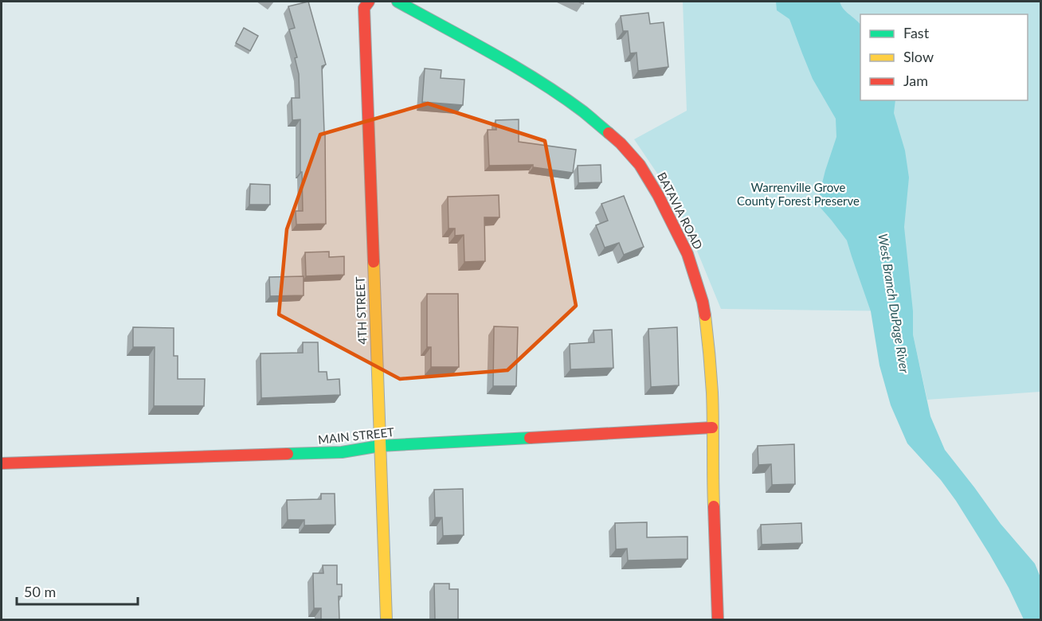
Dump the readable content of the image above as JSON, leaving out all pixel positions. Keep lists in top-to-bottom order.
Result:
{
  "streets": {
    "street": ["BATAVIA ROAD", "4TH STREET", "MAIN STREET"]
  },
  "crossings": [
    ["BATAVIA ROAD", "MAIN STREET"],
    ["4TH STREET", "MAIN STREET"]
  ],
  "water": ["West Branch DuPage River"],
  "parks": ["Warrenville Grove County Forest Preserve"],
  "legend": ["Fast", "Slow", "Jam"],
  "scale_bar": "50 m"
}
